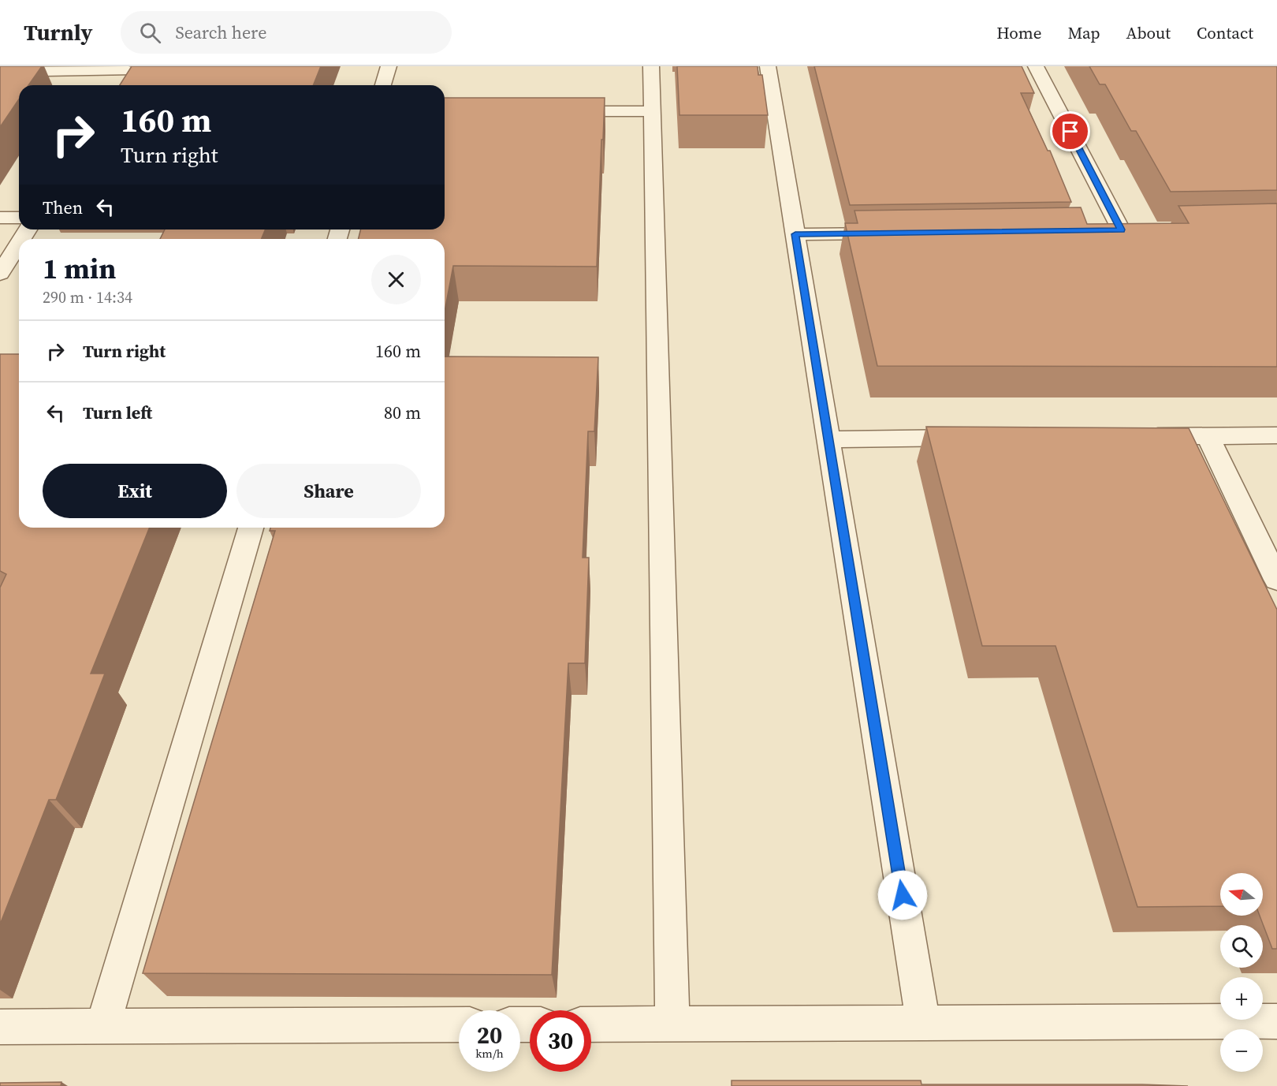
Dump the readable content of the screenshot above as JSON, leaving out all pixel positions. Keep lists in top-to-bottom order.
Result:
{
  "north": "left",
  "page": {
    "header": "Turnly",
    "search": "Search here",
    "nav": [
      "Home",
      "Map",
      "About",
      "Contact"
    ],
    "turn": ["160 m", "Turn right"],
    "then": "Then",
    "heading": ["1 min", "290 m · 14:34"],
    "list": [
      {
        "name": "Turn right",
        "value": "160 m"
      },
      {
        "name": "Turn left",
        "value": "80 m"
      }
    ],
    "buttons": ["Exit", "Share"],
    "map_buttons": ["+", "−"],
    "speed": "20 km/h",
    "limit": "30"
  }
}
